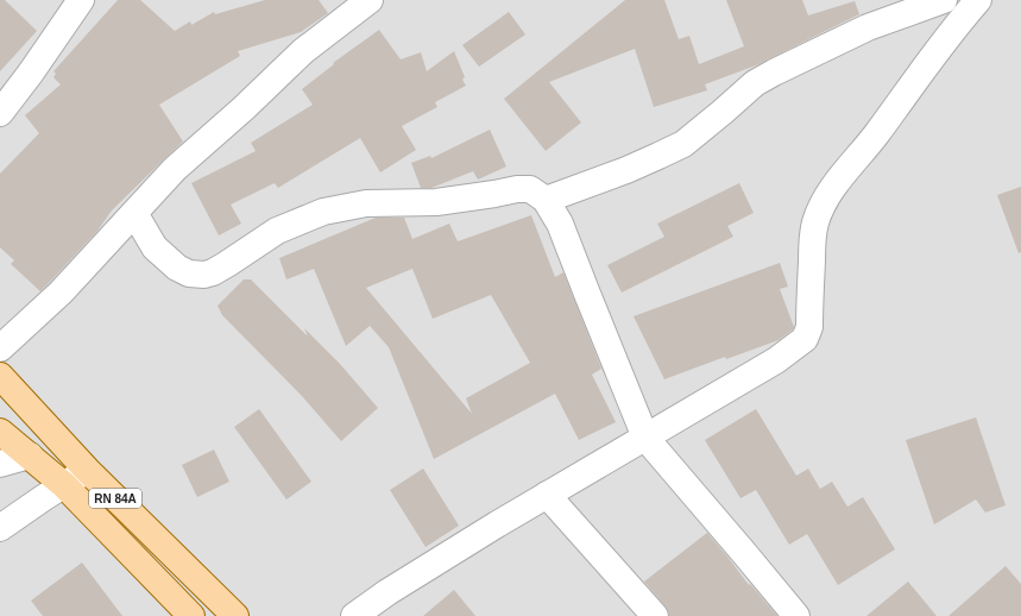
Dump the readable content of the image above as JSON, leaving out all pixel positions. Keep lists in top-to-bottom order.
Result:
{
  "streets": {
    "main road": ["RN 84A"]
  }
}
